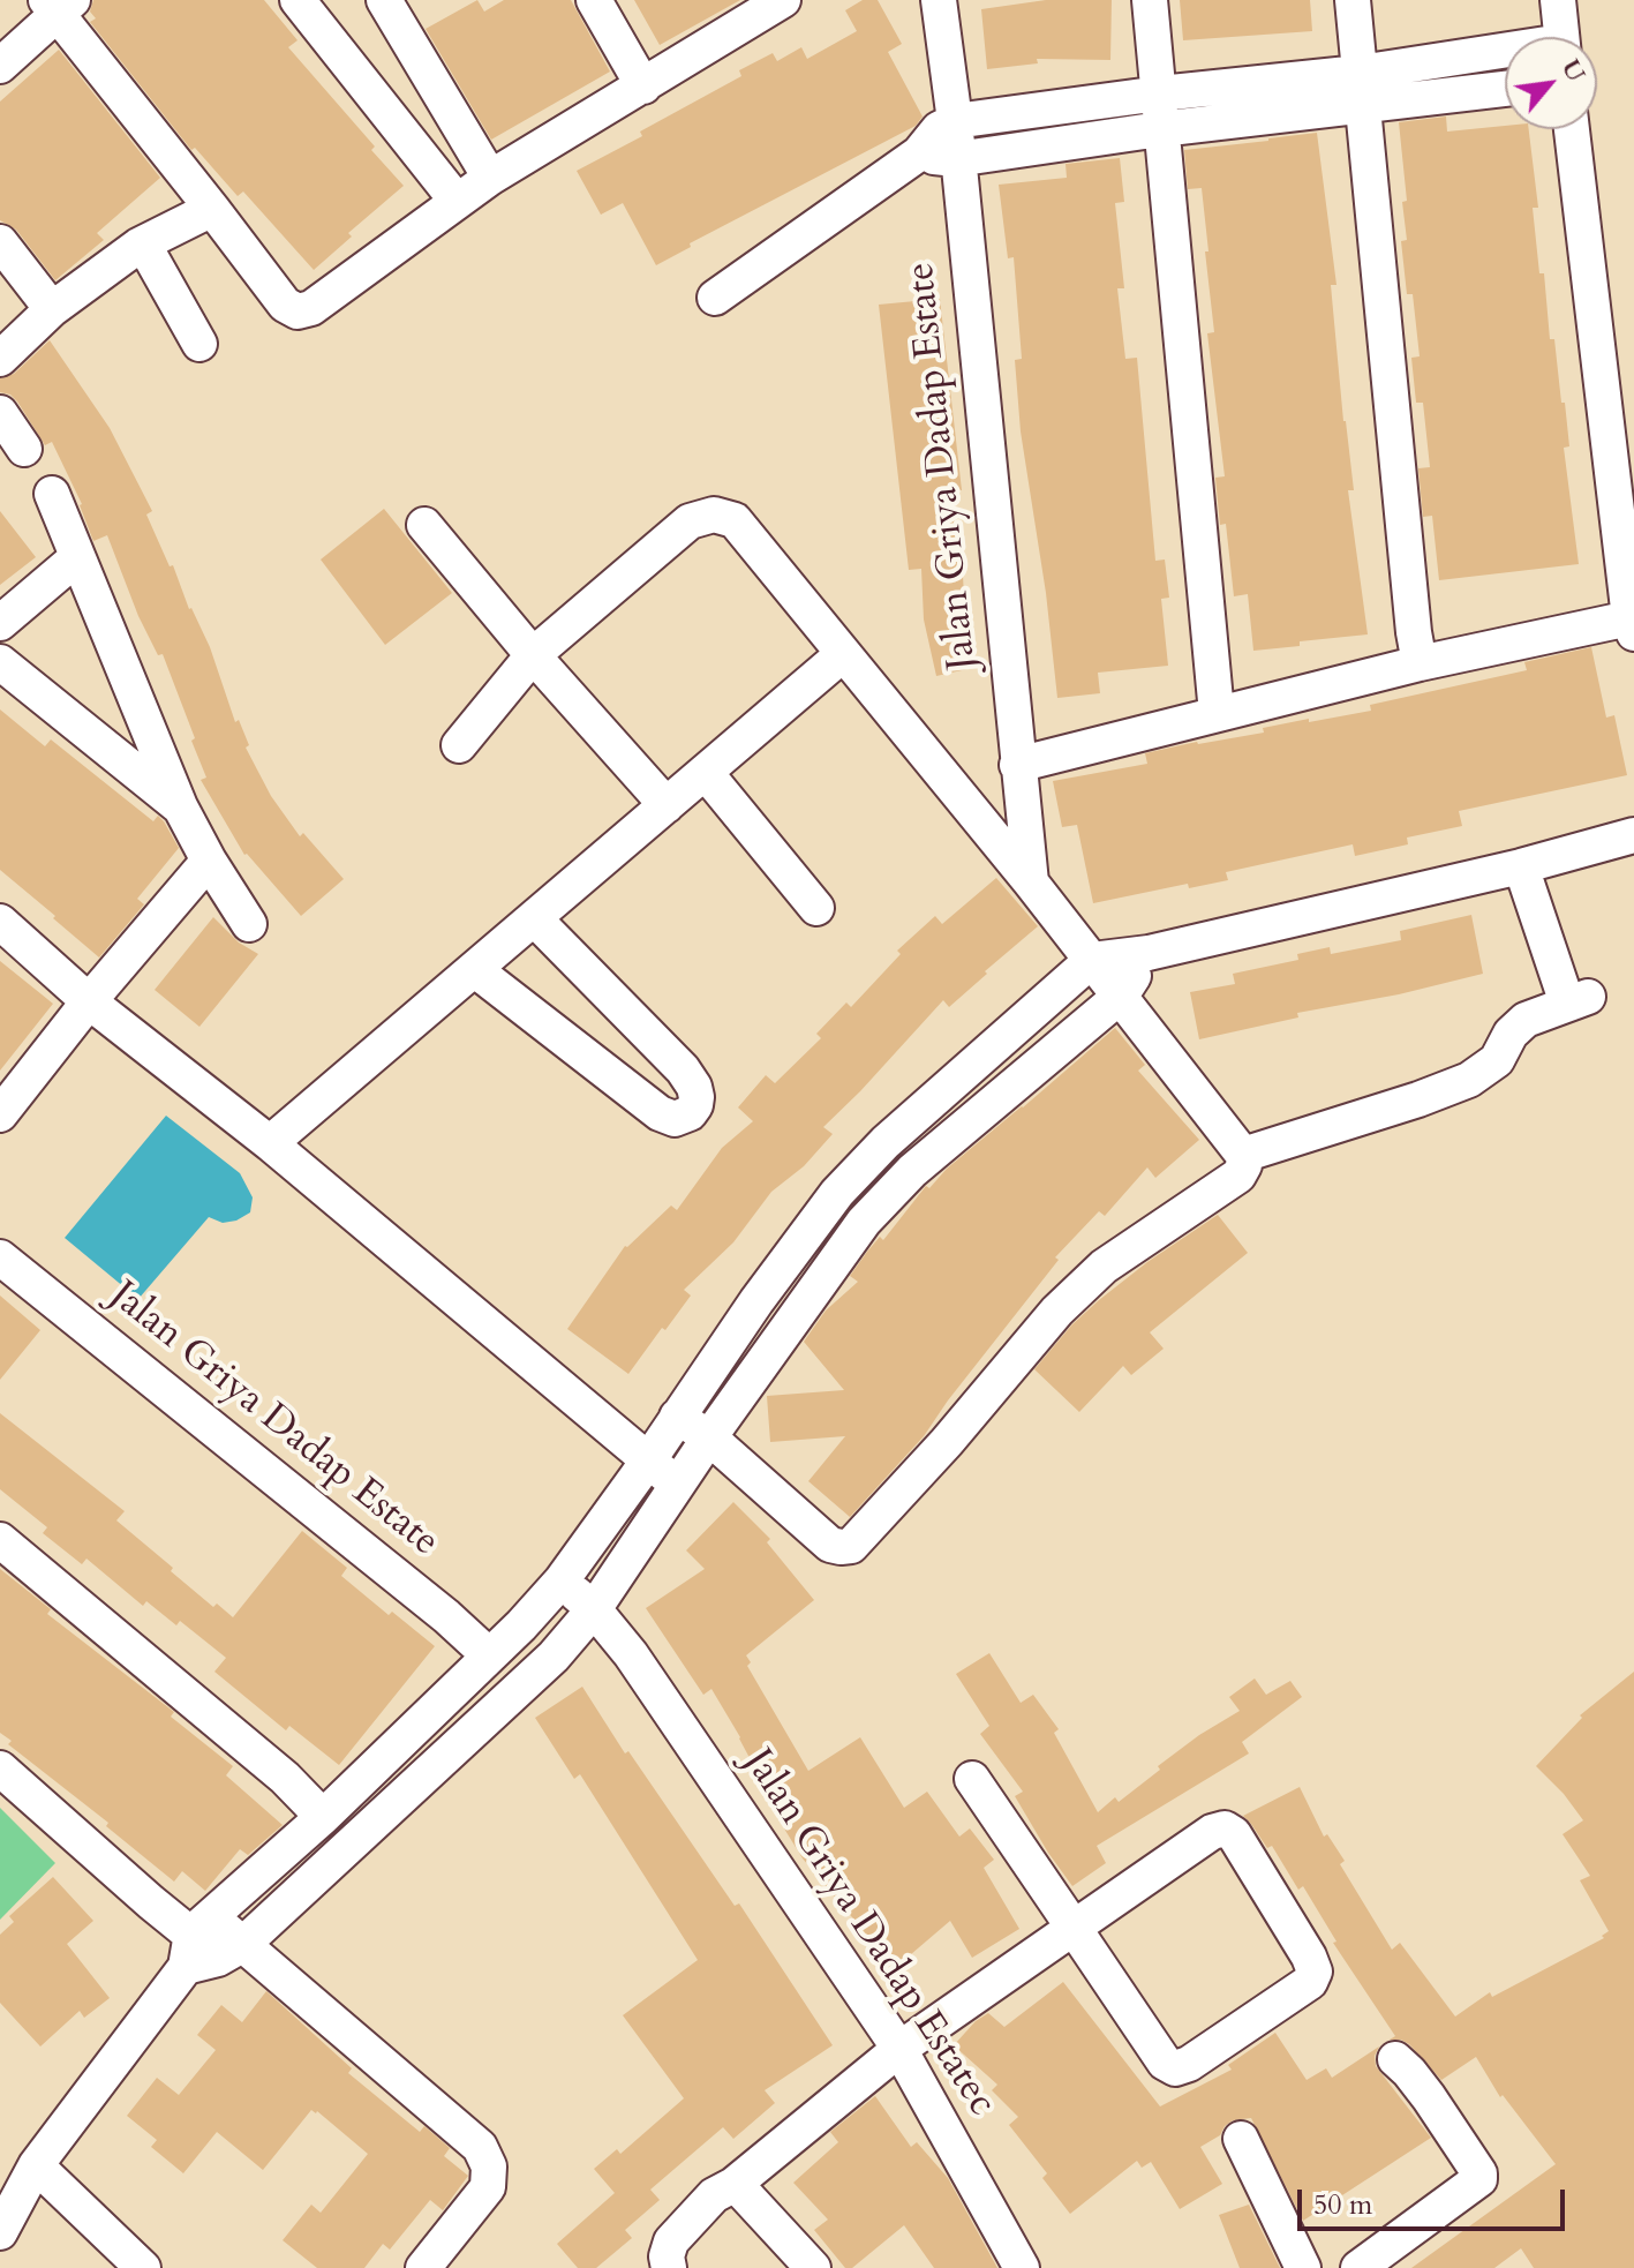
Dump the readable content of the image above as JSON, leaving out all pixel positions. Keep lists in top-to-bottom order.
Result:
{
  "streets": {
    "street": ["Jalan Griya Dadap Estate", "Jalan Griya Dadap Estatec"]
  },
  "scale_bar": "50 m",
  "north": "top right"
}
